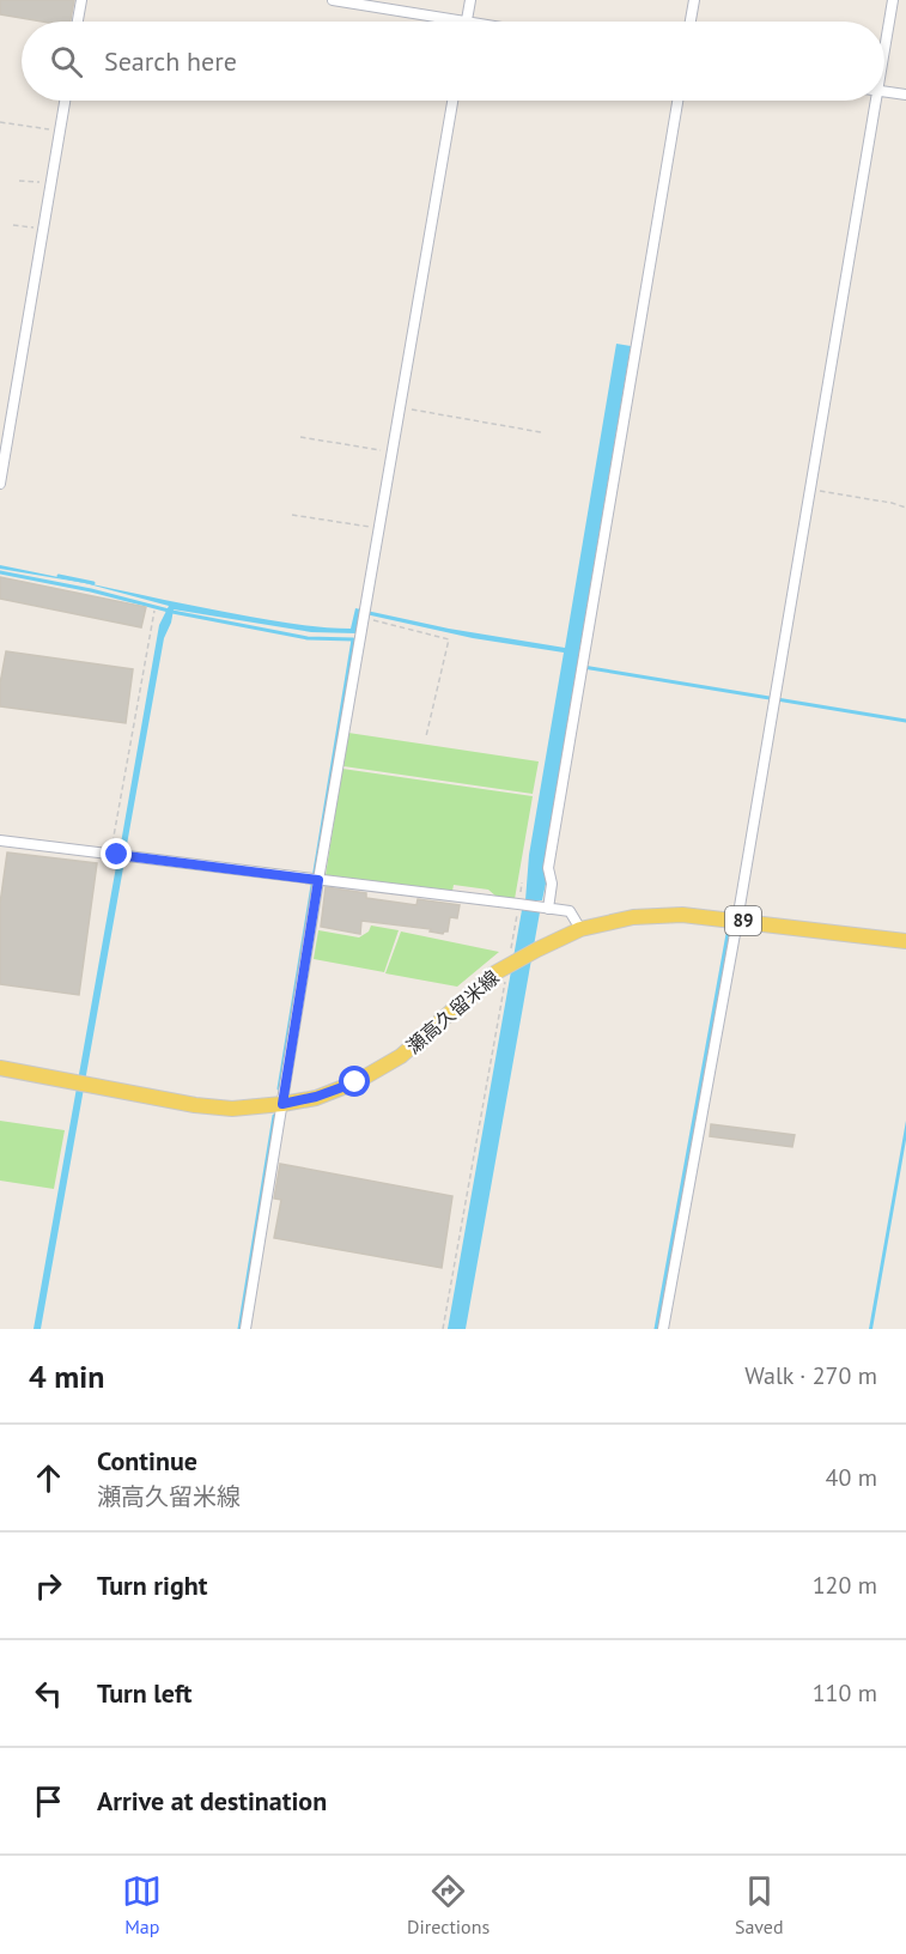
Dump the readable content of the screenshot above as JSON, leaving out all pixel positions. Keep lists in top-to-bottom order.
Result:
{
  "streets": {
    "main road": ["89", "瀬高久留米線"]
  },
  "page": {
    "search": "Search here",
    "heading": ["4 min", "Walk · 270 m"],
    "list": [
      ["Continue", "瀬高久留米線", "40 m"],
      ["Turn right", "120 m"],
      ["Turn left", "110 m"],
      "Arrive at destination"
    ],
    "nav": ["Map", "Directions", "Saved"]
  }
}
